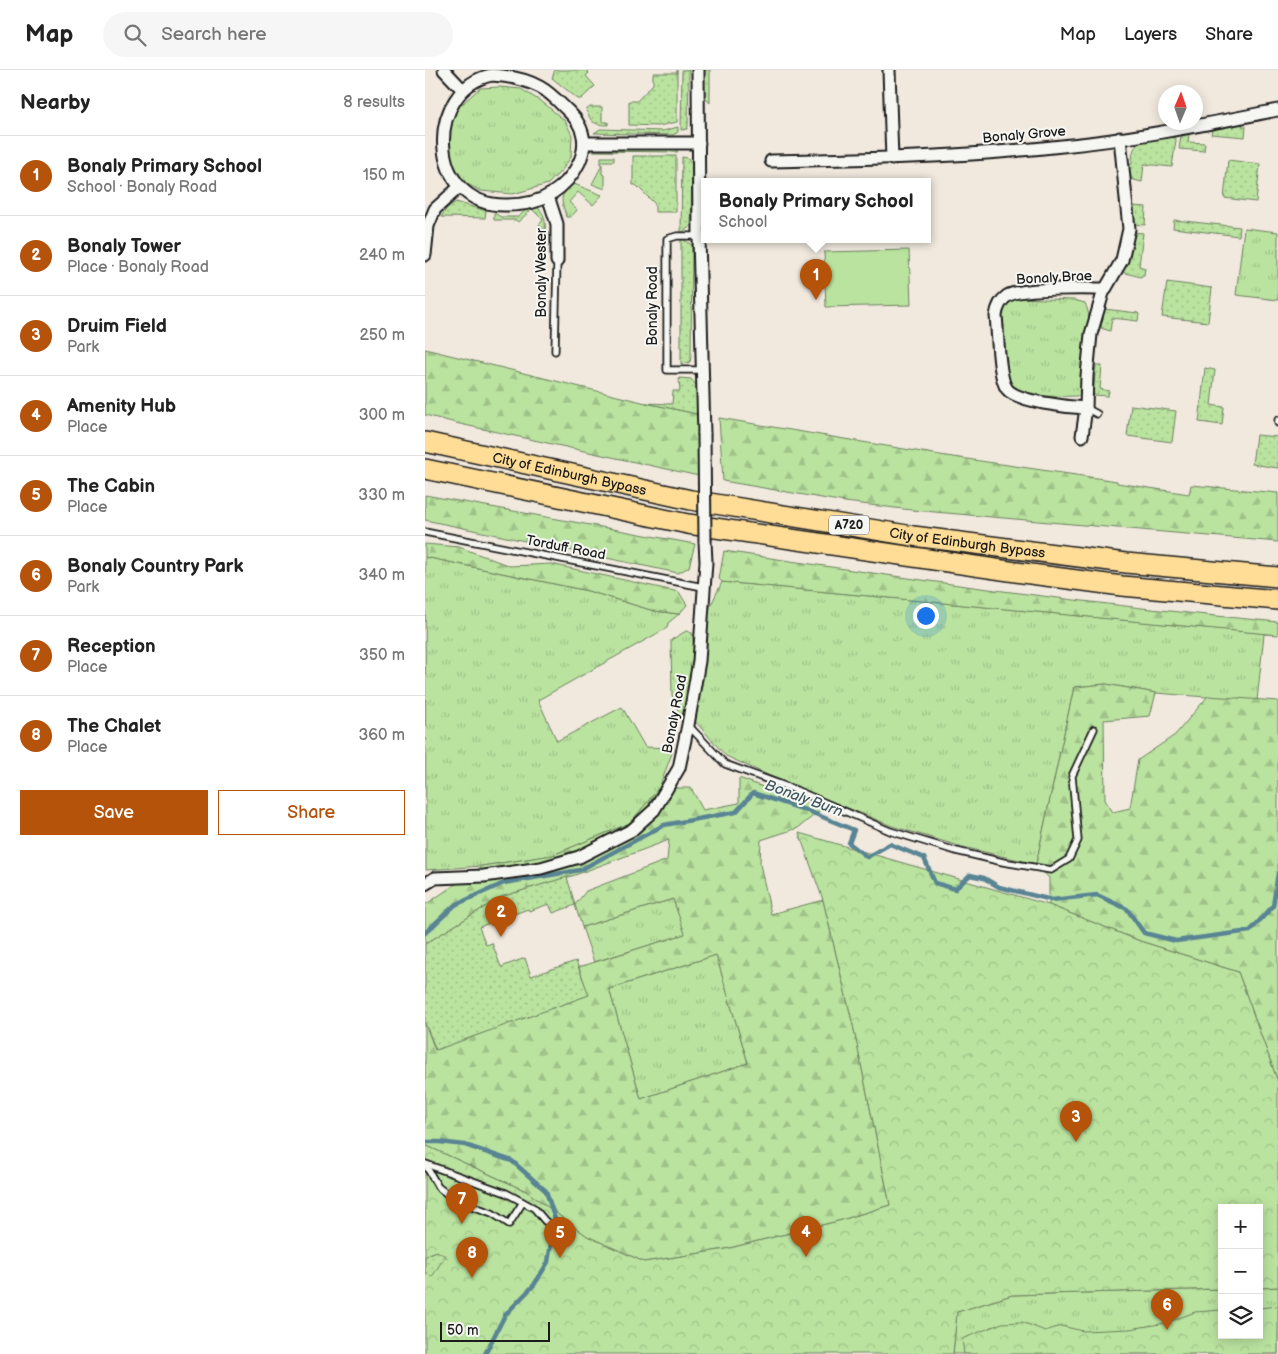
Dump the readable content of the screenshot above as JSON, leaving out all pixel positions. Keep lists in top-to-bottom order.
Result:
{
  "streets": {
    "highway": ["City of Edinburgh Bypass", "A720"],
    "street": [
      "Bonaly Grove",
      "Bonaly Wester",
      "Bonaly Brae",
      "Bonaly Road"
    ],
    "lane": ["Torduff Road"]
  },
  "crossings": [
    ["Bonaly Grove", "Bonaly Brae"],
    ["Bonaly Road", "Torduff Road"]
  ],
  "water": ["Bonaly Burn"],
  "scale_bar": "50 m",
  "north": "top",
  "page": {
    "header": "Map",
    "search": "Search here",
    "nav": ["Map", "Layers", "Share"],
    "heading": ["Nearby", "8 results"],
    "list": [
      {
        "mark": "1",
        "name": "Bonaly Primary School",
        "note": "School · Bonaly Road",
        "value": "150 m"
      },
      {
        "mark": "2",
        "name": "Bonaly Tower",
        "note": "Place · Bonaly Road",
        "value": "240 m"
      },
      {
        "mark": "3",
        "name": "Druim Field",
        "note": "Park",
        "value": "250 m"
      },
      {
        "mark": "4",
        "name": "Amenity Hub",
        "note": "Place",
        "value": "300 m"
      },
      {
        "mark": "5",
        "name": "The Cabin",
        "note": "Place",
        "value": "330 m"
      },
      {
        "mark": "6",
        "name": "Bonaly Country Park",
        "note": "Park",
        "value": "340 m"
      },
      {
        "mark": "7",
        "name": "Reception",
        "note": "Place",
        "value": "350 m"
      },
      {
        "mark": "8",
        "name": "The Chalet",
        "note": "Place",
        "value": "360 m"
      }
    ],
    "popup": ["Bonaly Primary School", "School"],
    "pins": [
      "1",
      "2",
      "3",
      "7",
      "4",
      "5",
      "8",
      "6"
    ],
    "buttons": ["Save", "Share"],
    "map_buttons": ["+", "−"],
    "scale": "50 m"
  }
}
